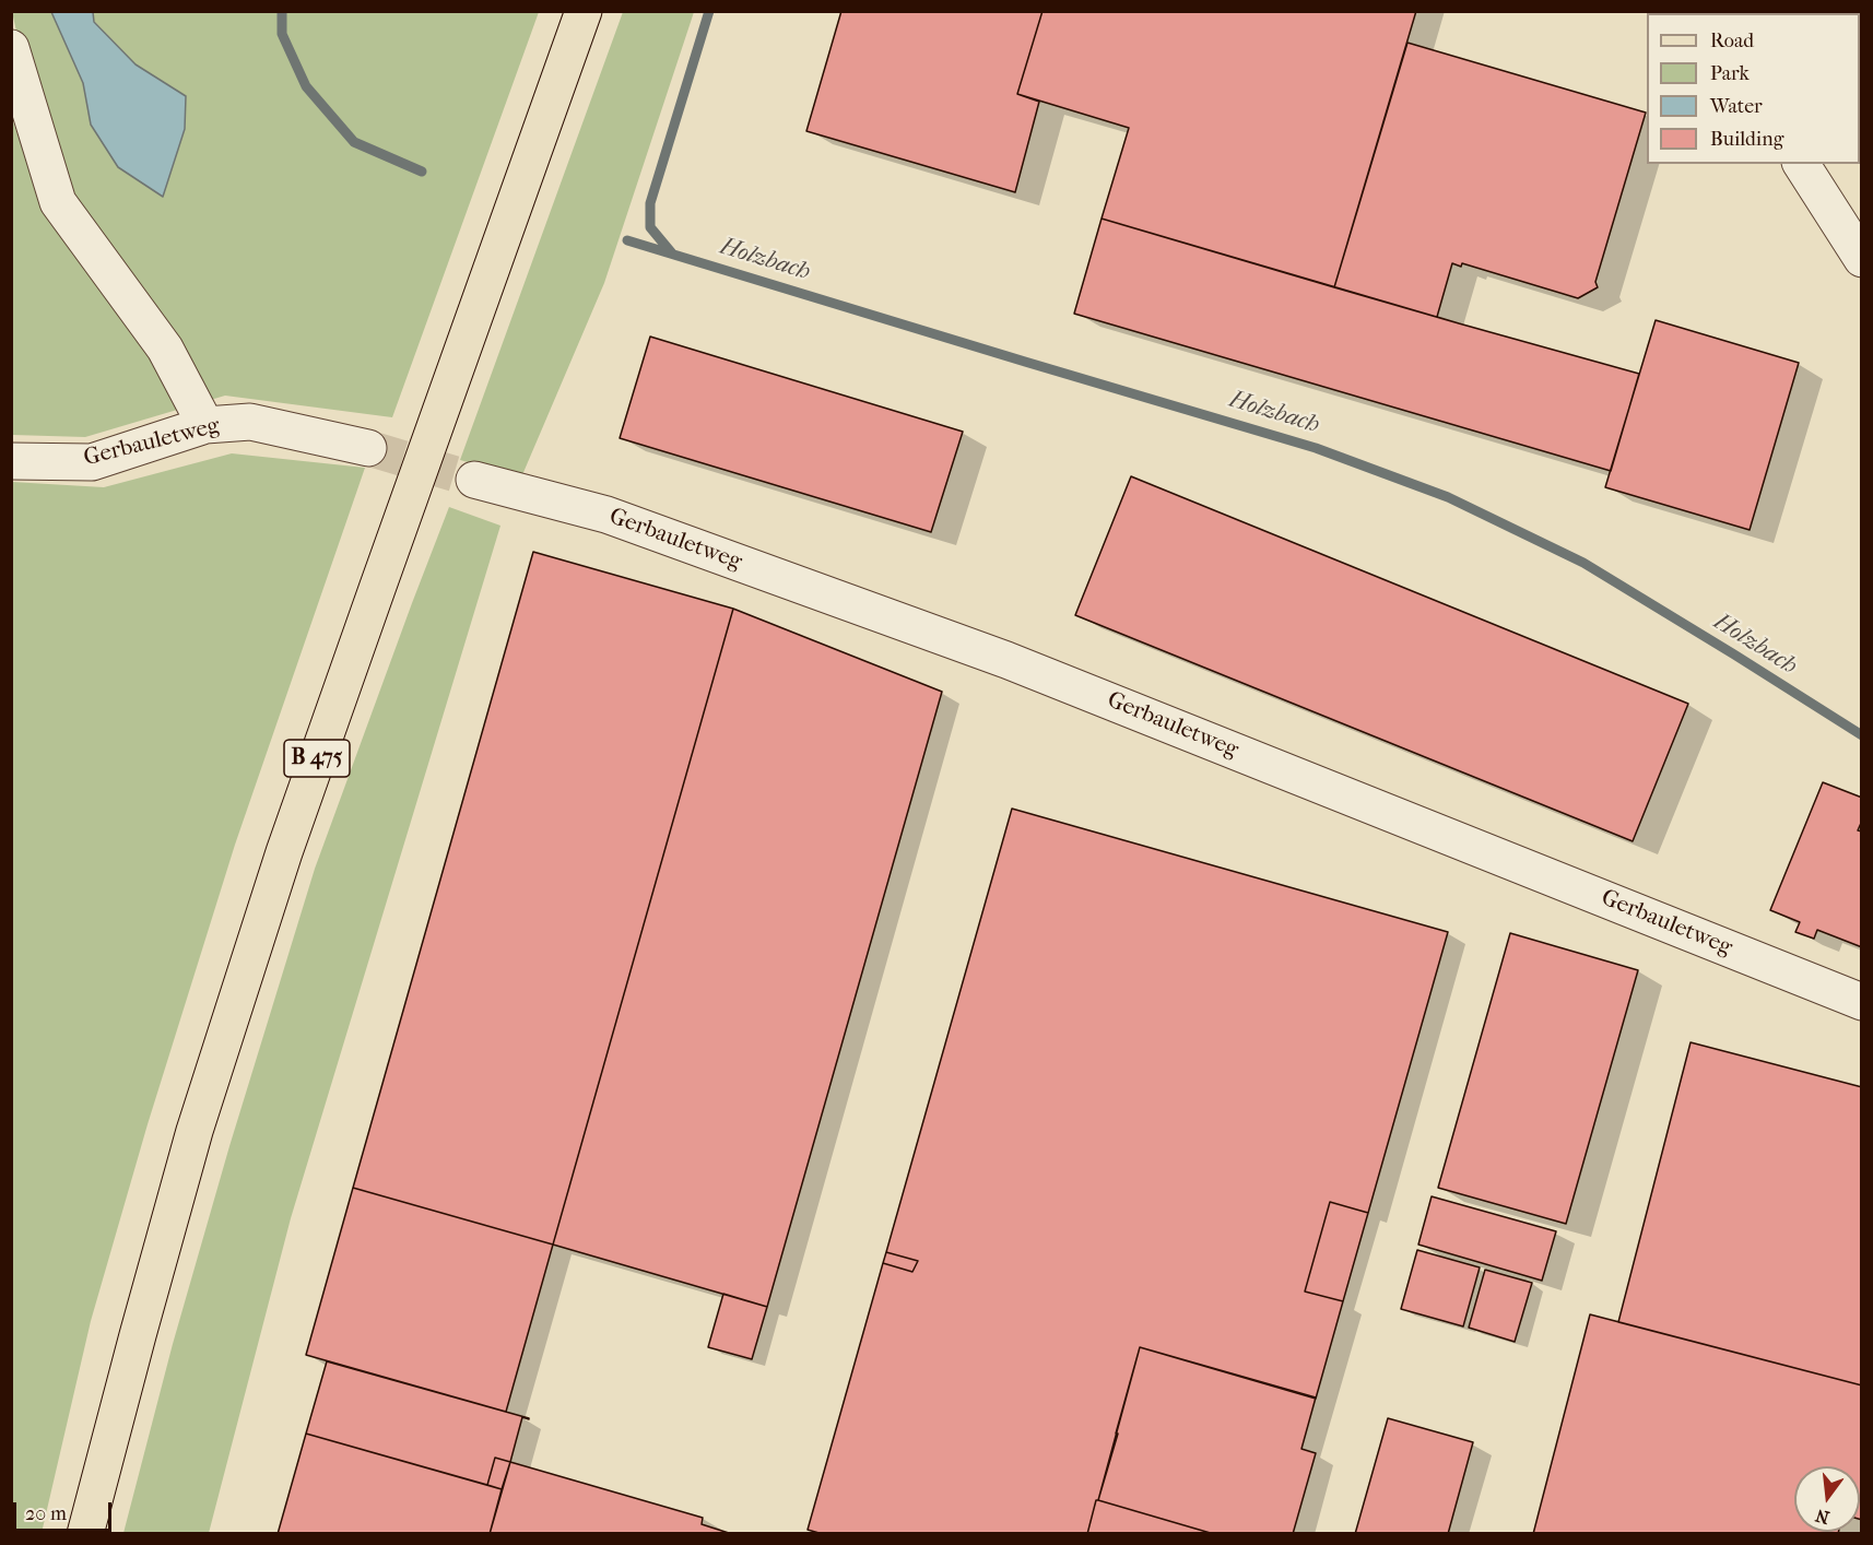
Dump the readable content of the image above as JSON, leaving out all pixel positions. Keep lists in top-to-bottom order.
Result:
{
  "streets": {
    "main road": ["B 475"],
    "street": ["Gerbauletweg"]
  },
  "water": ["Holzbach"],
  "legend": [
    "Road",
    "Park",
    "Water",
    "Building"
  ],
  "scale_bar": "20 m",
  "north": "bottom"
}
